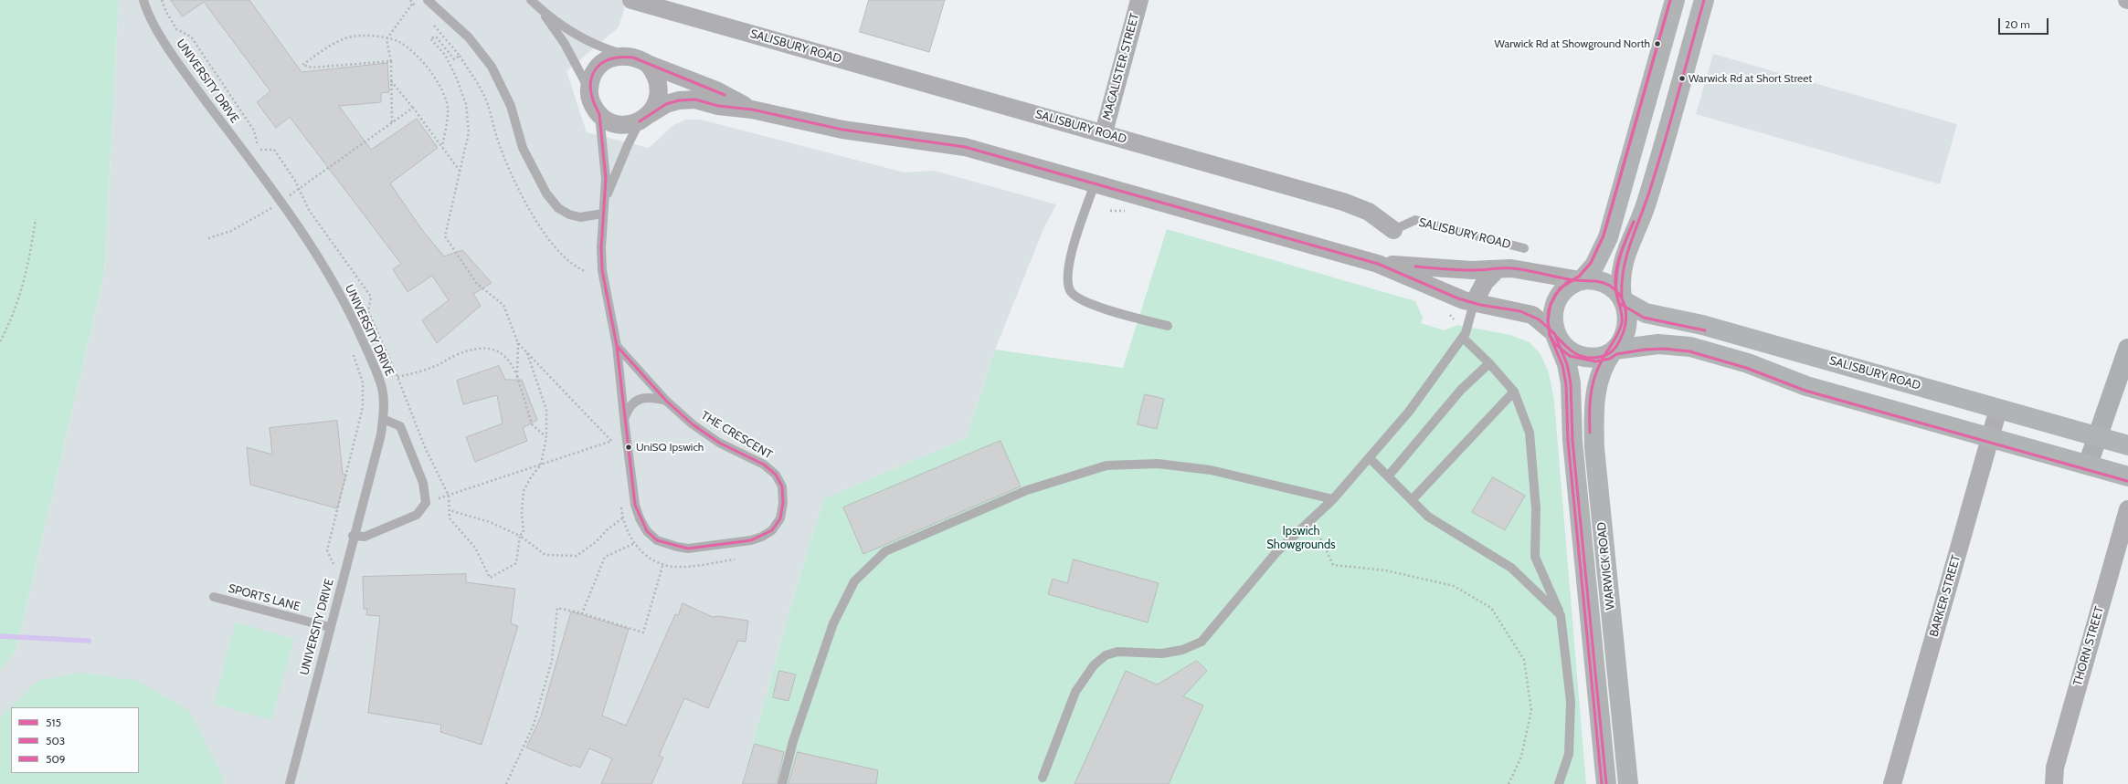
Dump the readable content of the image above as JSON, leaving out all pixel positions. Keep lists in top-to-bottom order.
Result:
{
  "streets": {
    "main road": ["SALISBURY ROAD", "WARWICK ROAD"],
    "street": ["MACALISTER STREET", "BARKER STREET", "THORN STREET"],
    "lane": ["UNIVERSITY DRIVE", "THE CRESCENT", "SPORTS LANE"]
  },
  "crossings": [
    ["SALISBURY ROAD", "MACALISTER STREET"],
    ["SALISBURY ROAD", "THE CRESCENT"],
    ["SALISBURY ROAD", "WARWICK ROAD"],
    ["SALISBURY ROAD", "BARKER STREET"],
    ["UNIVERSITY DRIVE", "SPORTS LANE"]
  ],
  "parks": ["Ipswich Showgrounds"],
  "places": ["Warwick Rd at Showground North", "Warwick Rd at Short Street", "UniSQ Ipswich"],
  "lines": ["transit line 515", "transit line 503", "transit line 509"],
  "legend": ["515", "503", "509"],
  "scale_bar": "20 m"
}
